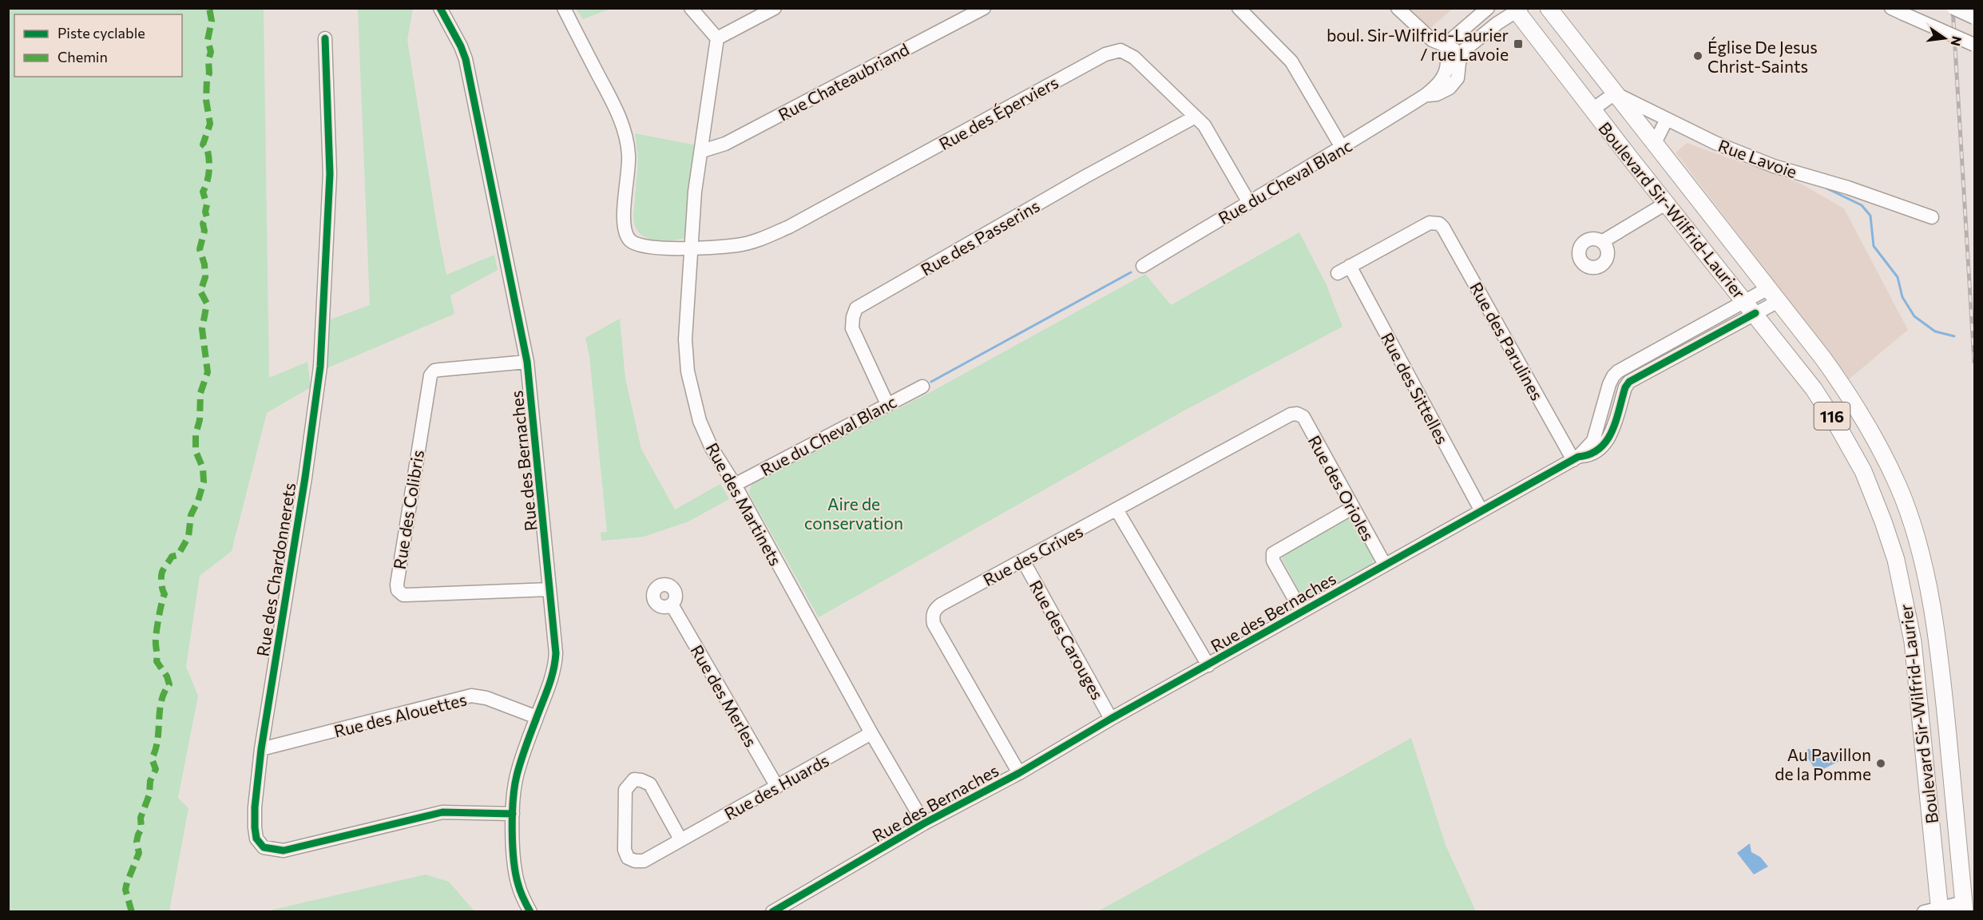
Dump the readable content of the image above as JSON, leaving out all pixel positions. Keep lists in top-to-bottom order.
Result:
{
  "streets": {
    "main road": ["Boulevard Sir-Wilfrid-Laurier", "116"],
    "street": [
      "Rue Chateaubriand",
      "Rue des Éperviers",
      "Rue Lavoie",
      "Rue du Cheval Blanc",
      "Rue des Passerins",
      "Rue des Parulines",
      "Rue des Sittelles",
      "Rue des Bernaches",
      "Rue des Orioles",
      "Rue des Martinets",
      "Rue des Colibris",
      "Rue des Grives",
      "Rue des Chardonnerets",
      "Rue des Carouges",
      "Rue des Merles",
      "Rue des Alouettes",
      "Rue des Huards"
    ]
  },
  "crossings": [
    ["Rue Chateaubriand", "Rue des Martinets"],
    ["Rue des Éperviers", "Rue du Cheval Blanc"],
    ["Rue des Éperviers", "Rue des Passerins"],
    ["Rue des Éperviers", "Rue des Martinets"],
    ["Rue Lavoie", "Boulevard Sir-Wilfrid-Laurier"],
    ["Rue du Cheval Blanc", "Rue des Passerins"],
    ["Rue du Cheval Blanc", "Rue des Martinets"],
    ["Boulevard Sir-Wilfrid-Laurier", "Rue des Bernaches"],
    ["Rue des Parulines", "Rue des Sittelles"],
    ["Rue des Parulines", "Rue des Bernaches"],
    ["Rue des Sittelles", "Rue des Bernaches"],
    ["Rue des Bernaches", "Rue des Orioles"],
    ["Rue des Bernaches", "Rue des Martinets"],
    ["Rue des Bernaches", "Rue des Colibris"],
    ["Rue des Bernaches", "Rue des Grives"],
    ["Rue des Bernaches", "Rue des Chardonnerets"],
    ["Rue des Bernaches", "Rue des Carouges"],
    ["Rue des Bernaches", "Rue des Alouettes"],
    ["Rue des Orioles", "Rue des Grives"],
    ["Rue des Martinets", "Rue des Huards"],
    ["Rue des Grives", "Rue des Carouges"],
    ["Rue des Chardonnerets", "Rue des Alouettes"],
    ["Rue des Merles", "Rue des Huards"]
  ],
  "parks": ["Aire de conservation"],
  "places": {
    "transit": ["boul. Sir-Wilfrid-Laurier / rue Lavoie"],
    "other": ["Église De Jesus Christ-Saints", "Au Pavillon de la Pomme"]
  },
  "legend": ["Piste cyclable", "Chemin"],
  "north": "right"
}
